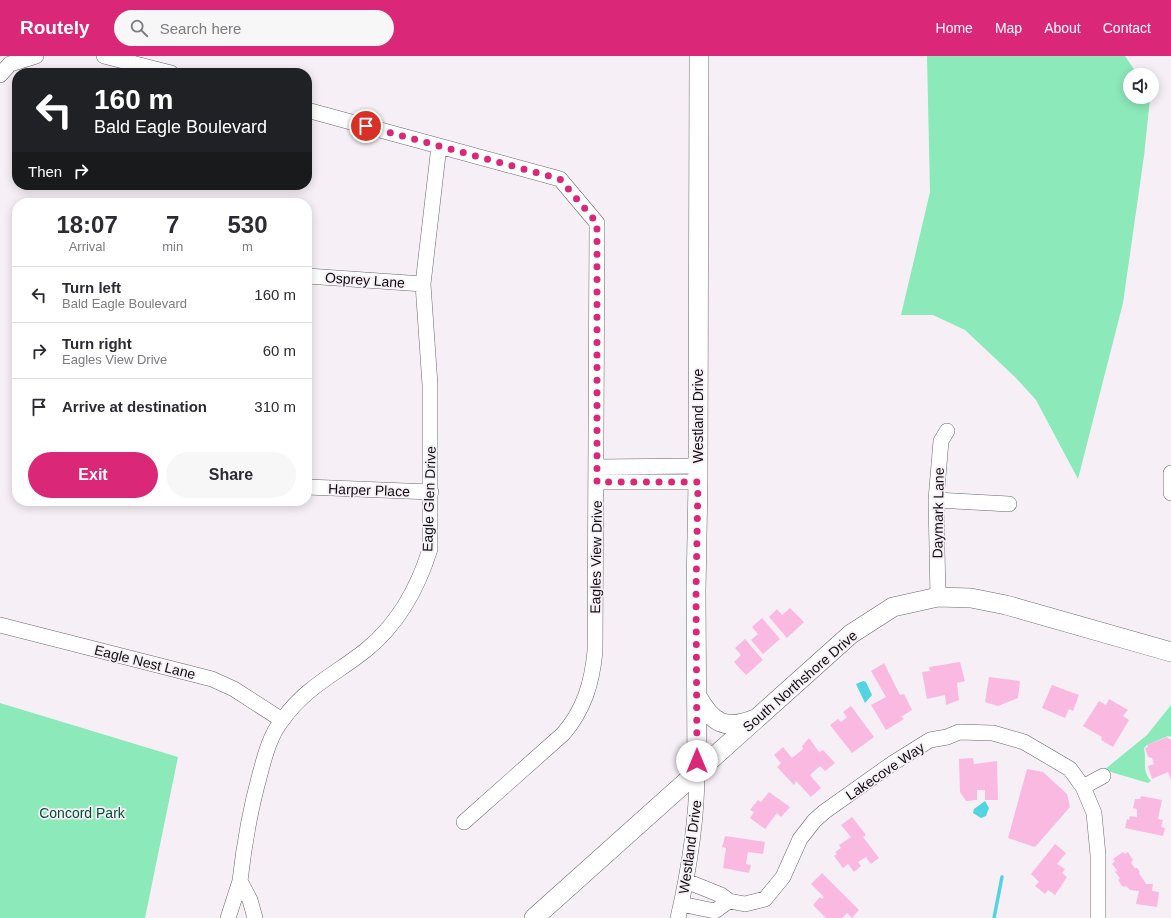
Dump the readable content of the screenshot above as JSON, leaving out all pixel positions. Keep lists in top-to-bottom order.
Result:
{
  "streets": {
    "main road": ["Westland Drive", "South Northshore Drive"],
    "street": [
      "Osprey Lane",
      "Harper Place",
      "Eagle Glen Drive",
      "Daymark Lane",
      "Eagles View Drive",
      "Eagle Nest Lane",
      "Lakecove Way"
    ]
  },
  "crossings": [
    ["Osprey Lane", "Eagle Glen Drive"],
    ["Westland Drive", "South Northshore Drive"],
    ["Westland Drive", "Lakecove Way"],
    ["Harper Place", "Eagle Glen Drive"],
    ["Eagle Glen Drive", "Eagles View Drive"],
    ["Eagle Glen Drive", "Eagle Nest Lane"],
    ["Daymark Lane", "South Northshore Drive"]
  ],
  "parks": ["Concord Park"],
  "page": {
    "header": "Routely",
    "search": "Search here",
    "nav": [
      "Home",
      "Map",
      "About",
      "Contact"
    ],
    "turn": ["160 m", "Bald Eagle Boulevard"],
    "then": "Then",
    "eta": [
      "18:07",
      "Arrival",
      "7",
      "min",
      "530",
      "m"
    ],
    "list": [
      {
        "name": "Turn left",
        "note": "Bald Eagle Boulevard",
        "value": "160 m"
      },
      {
        "name": "Turn right",
        "note": "Eagles View Drive",
        "value": "60 m"
      },
      {
        "name": "Arrive at destination",
        "value": "310 m"
      }
    ],
    "buttons": ["Exit", "Share"]
  }
}
